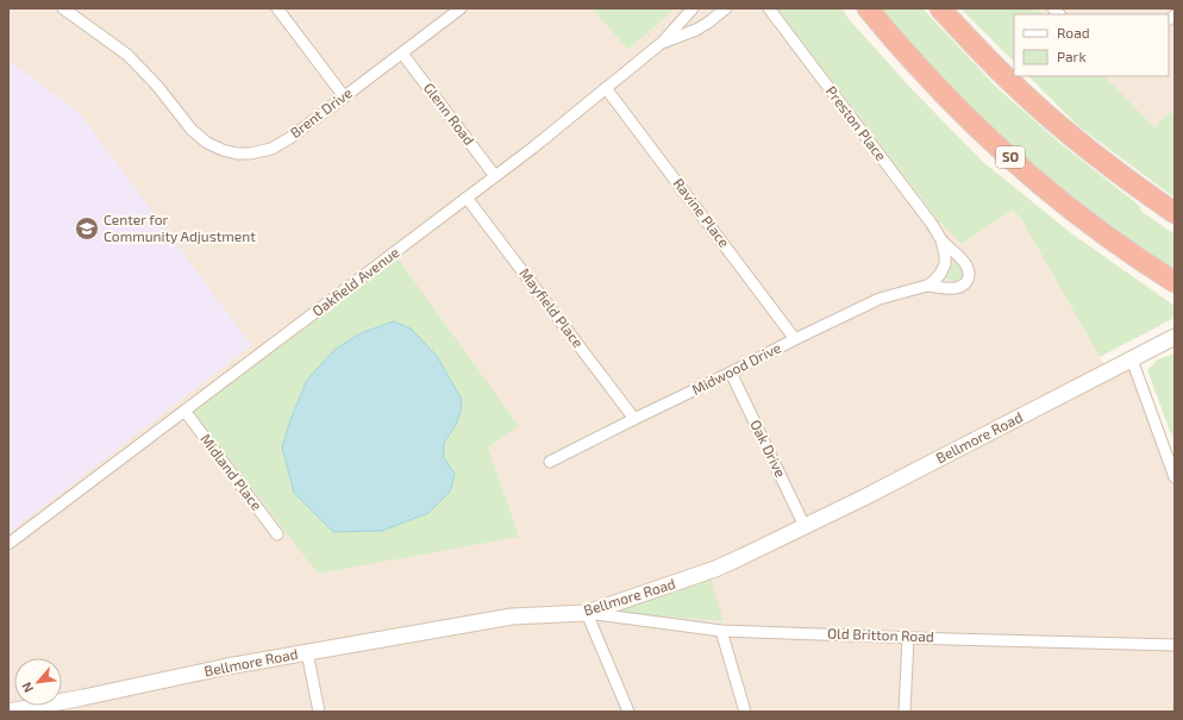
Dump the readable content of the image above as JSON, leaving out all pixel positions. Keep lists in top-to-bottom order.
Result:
{
  "streets": {
    "highway": ["SO"],
    "main road": ["Bellmore Road"],
    "street": [
      "Brent Drive",
      "Glenn Road",
      "Preston Place",
      "Ravine Place",
      "Oakfield Avenue",
      "Mayfield Place",
      "Midwood Drive",
      "Oak Drive",
      "Midland Place",
      "Old Britton Road"
    ]
  },
  "crossings": [
    ["Brent Drive", "Glenn Road"],
    ["Glenn Road", "Oakfield Avenue"],
    ["Preston Place", "Midwood Drive"],
    ["Ravine Place", "Oakfield Avenue"],
    ["Ravine Place", "Midwood Drive"],
    ["Oakfield Avenue", "Mayfield Place"],
    ["Oakfield Avenue", "Midland Place"],
    ["Mayfield Place", "Midwood Drive"],
    ["Midwood Drive", "Oak Drive"],
    ["Bellmore Road", "Oak Drive"],
    ["Bellmore Road", "Old Britton Road"]
  ],
  "places": {
    "school or university": ["Center for Community Adjustment"]
  },
  "legend": ["Road", "Park"],
  "north": "bottom left"
}
